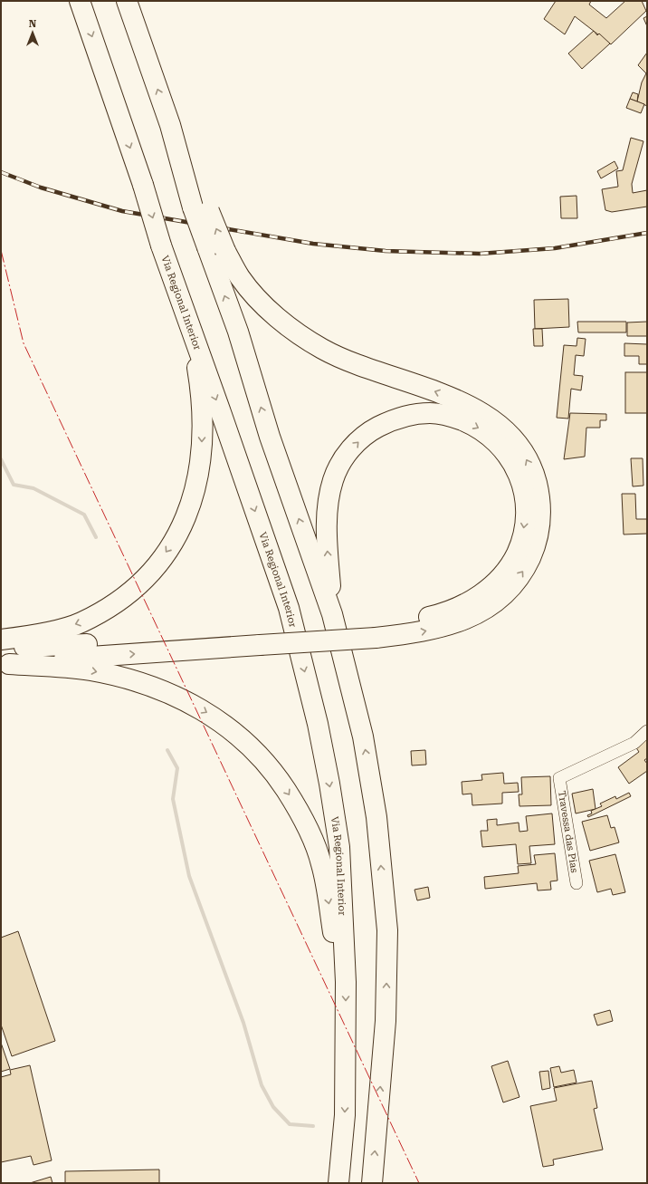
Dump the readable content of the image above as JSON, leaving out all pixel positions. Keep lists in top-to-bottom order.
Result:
{
  "streets": {
    "highway": ["Via Regional Interior"],
    "street": ["Travessa das Pias"]
  },
  "north": "top"
}
